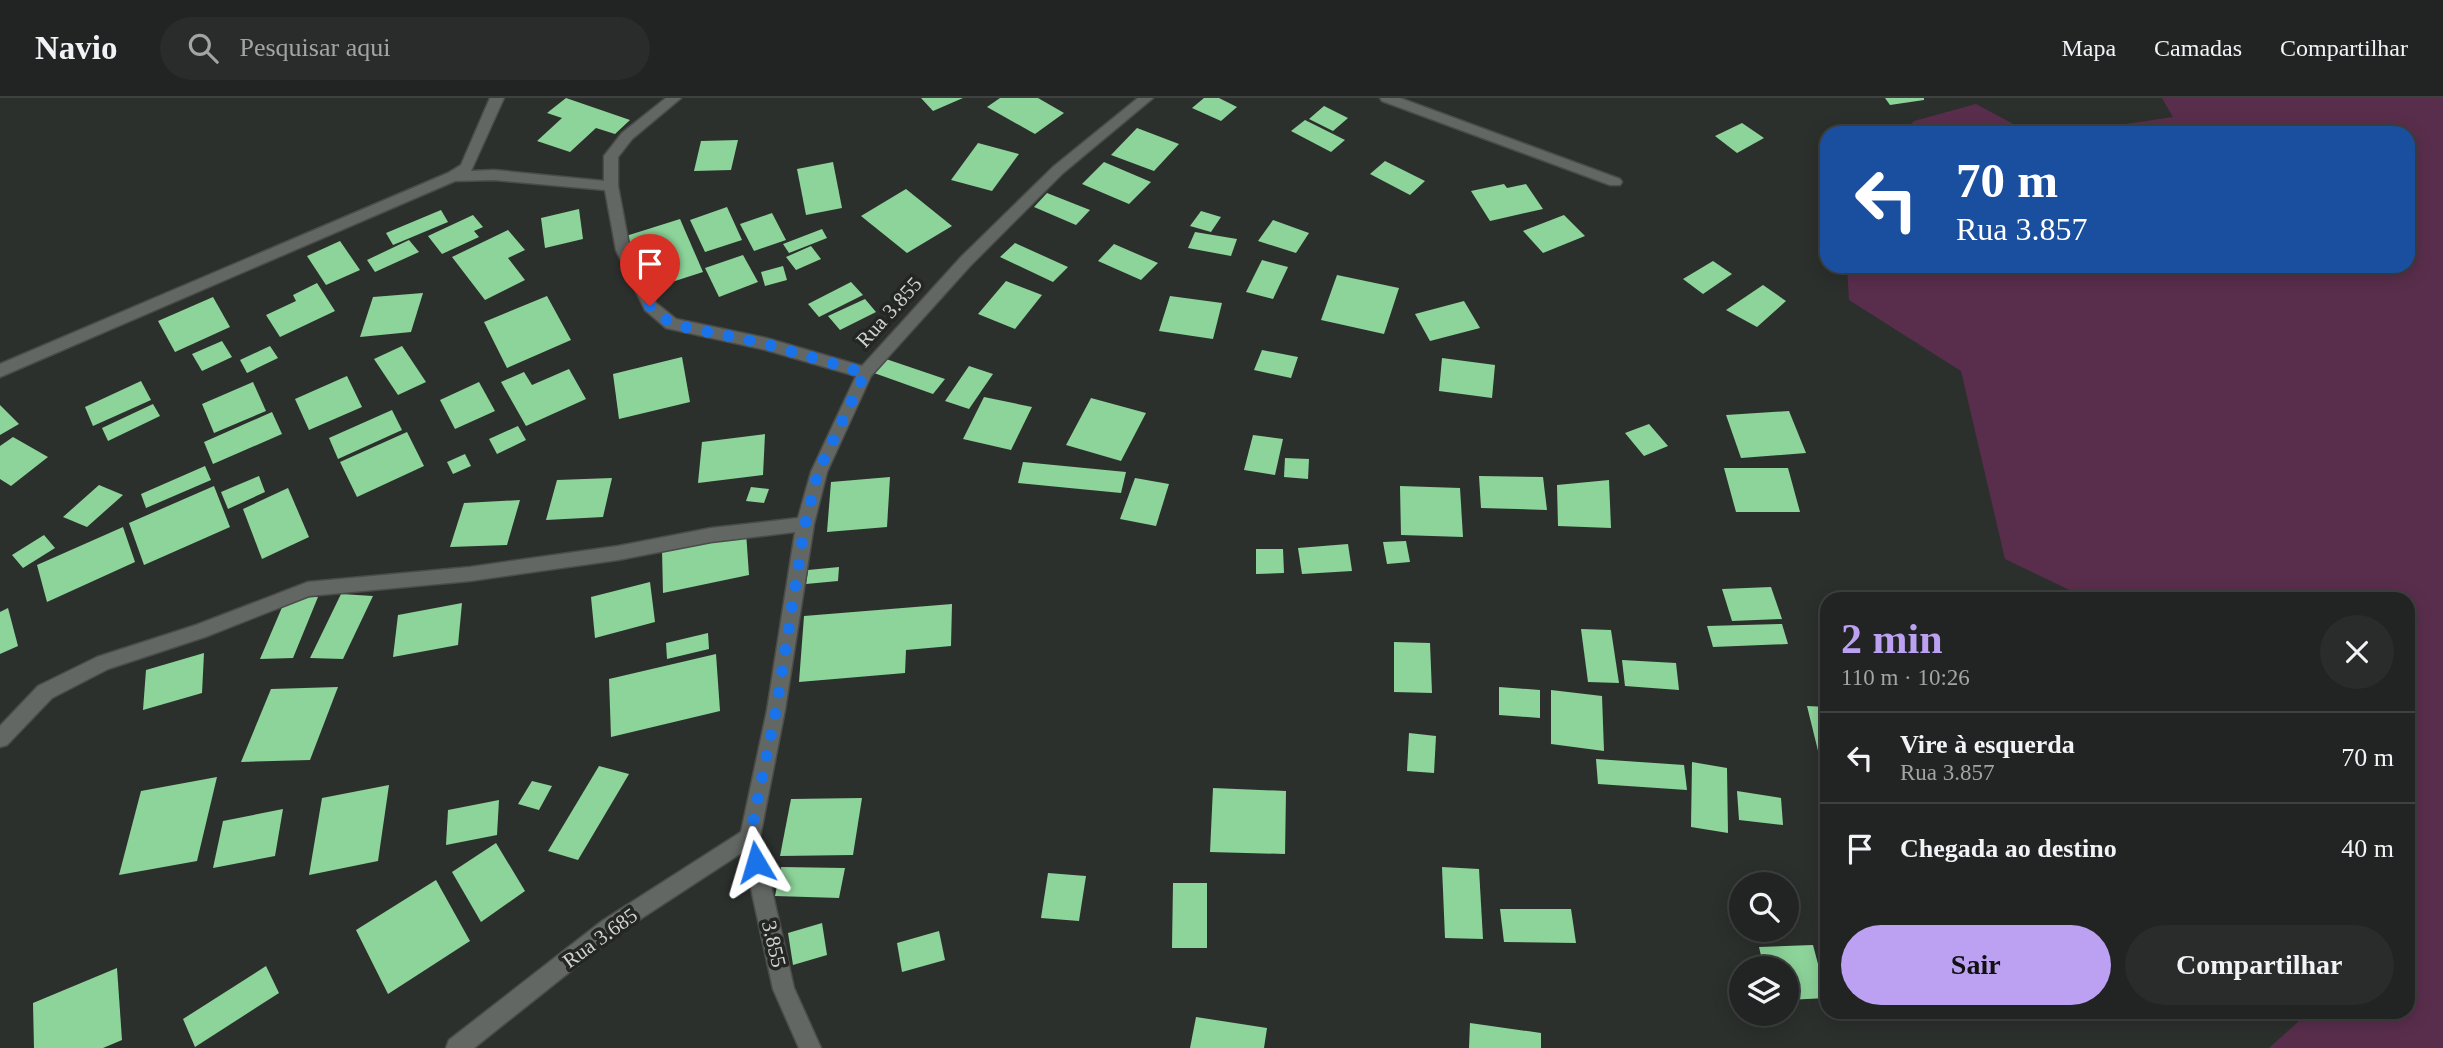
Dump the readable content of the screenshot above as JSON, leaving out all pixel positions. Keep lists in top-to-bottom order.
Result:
{
  "streets": {
    "street": ["Rua 3.855", "Rua 3.685", "3.855"]
  },
  "crossings": [
    ["Rua 3.855", "Rua 3.685"],
    ["Rua 3.855", "3.855"],
    ["Rua 3.685", "3.855"]
  ],
  "page": {
    "header": "Navio",
    "search": "Pesquisar aqui",
    "nav": ["Mapa", "Camadas", "Compartilhar"],
    "turn": ["70 m", "Rua 3.857"],
    "heading": ["2 min", "110 m · 10:26"],
    "list": [
      {
        "name": "Vire à esquerda",
        "note": "Rua 3.857",
        "value": "70 m"
      },
      {
        "name": "Chegada ao destino",
        "value": "40 m"
      }
    ],
    "buttons": ["Sair", "Compartilhar"]
  }
}
